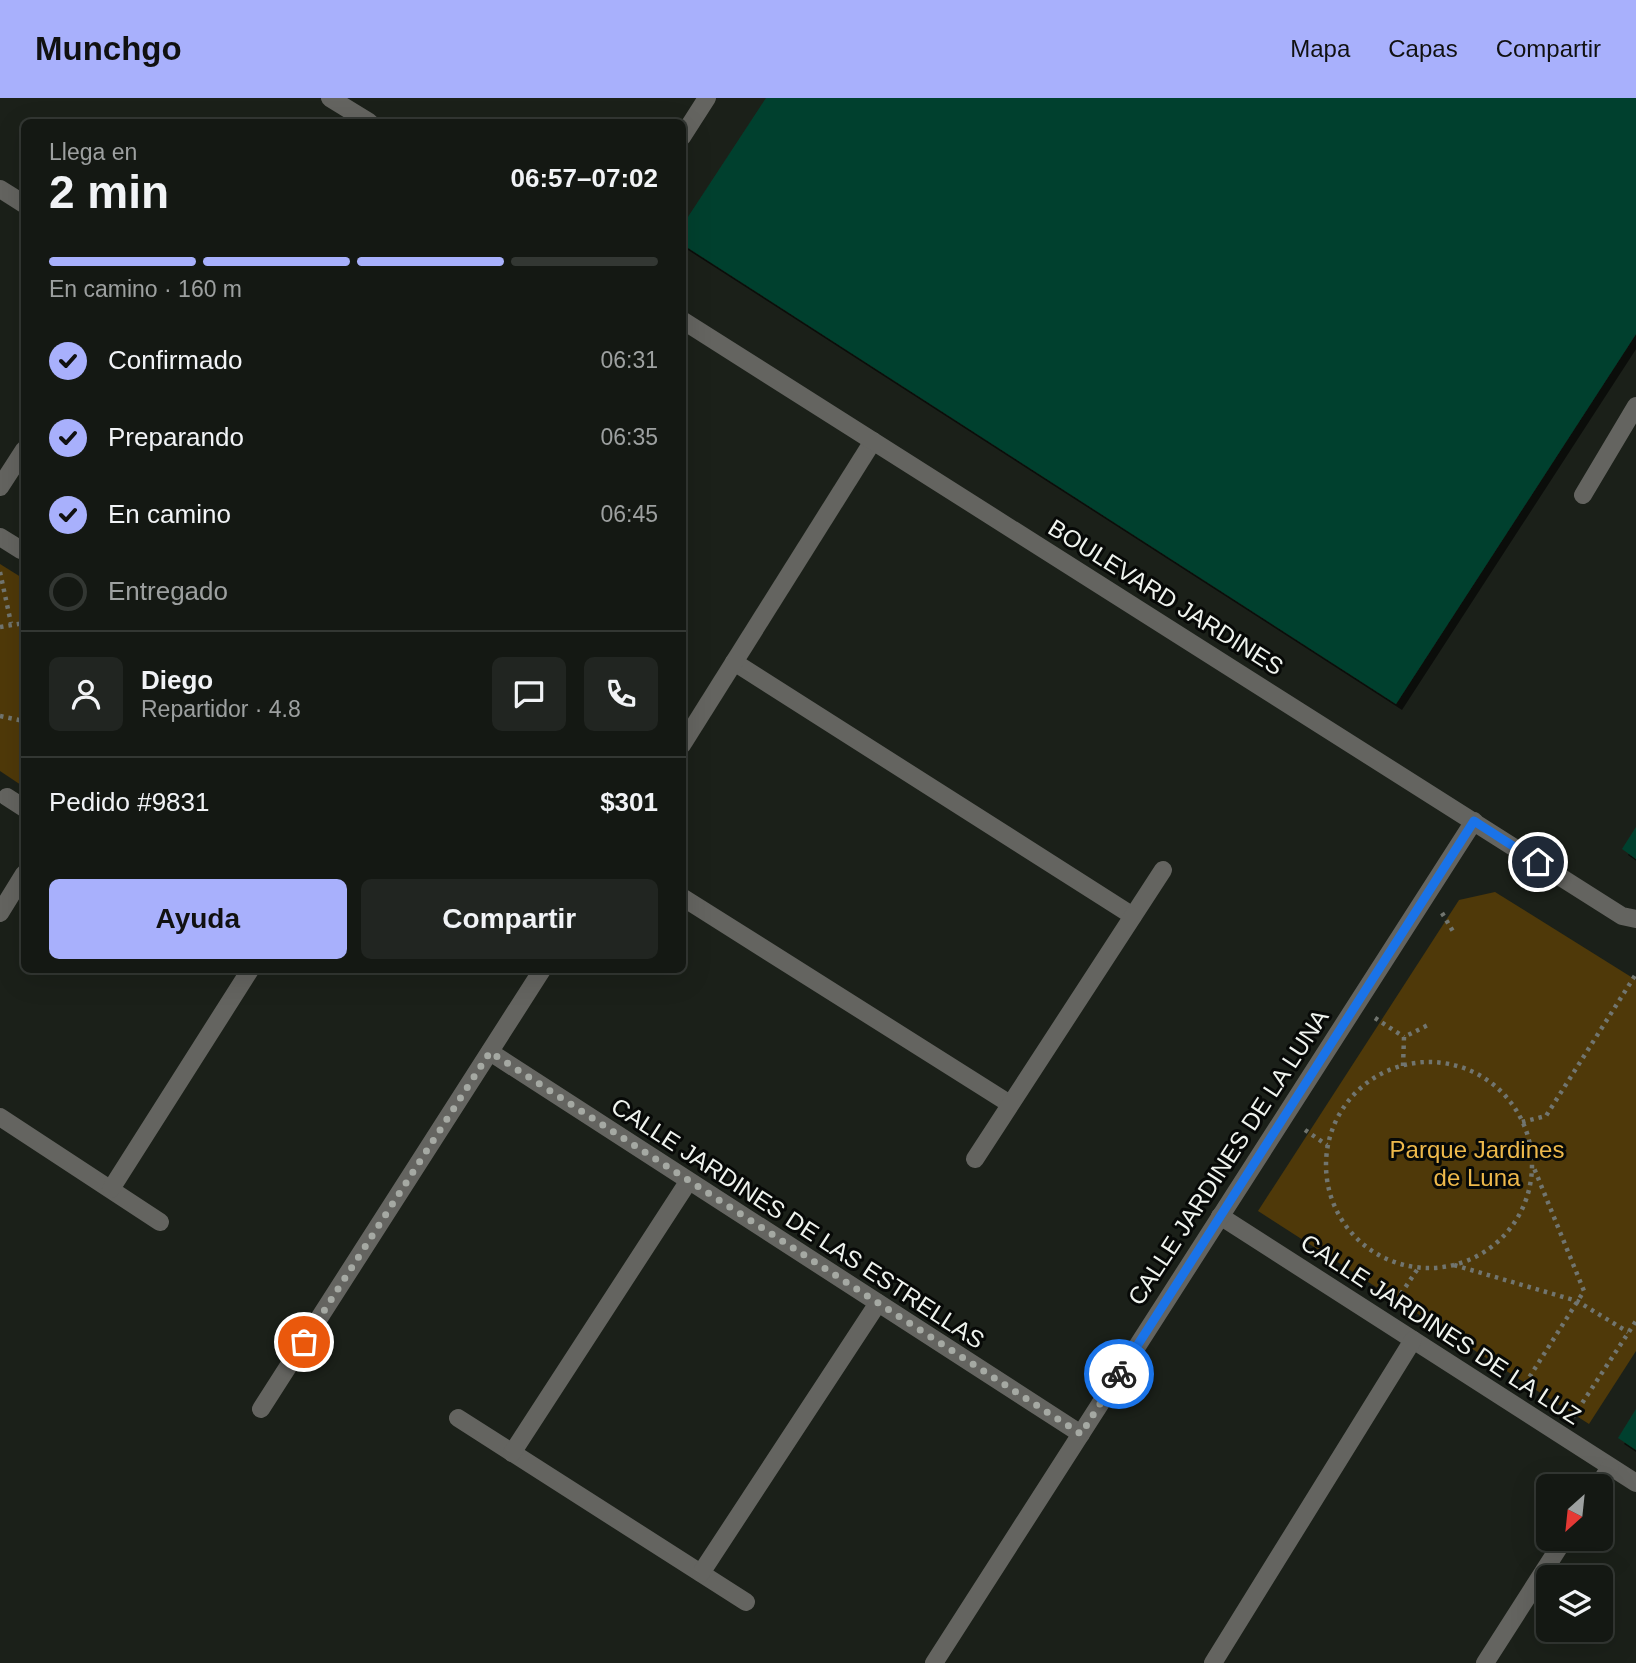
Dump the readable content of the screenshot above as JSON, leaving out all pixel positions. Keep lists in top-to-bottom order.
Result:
{
  "streets": {
    "street": [
      "BOULEVARD JARDINES",
      "CALLE JARDINES DE LA LUNA",
      "CALLE JARDINES DE LAS ESTRELLAS",
      "CALLE JARDINES DE LA LUZ"
    ]
  },
  "crossings": [
    ["BOULEVARD JARDINES", "CALLE JARDINES DE LA LUNA"],
    ["CALLE JARDINES DE LA LUNA", "CALLE JARDINES DE LAS ESTRELLAS"],
    ["CALLE JARDINES DE LA LUNA", "CALLE JARDINES DE LA LUZ"]
  ],
  "parks": ["Parque Jardines de Luna"],
  "north": "bottom left",
  "page": {
    "header": "Munchgo",
    "nav": ["Mapa", "Capas", "Compartir"],
    "heading": ["2 min", "Llega en", "06:57–07:02"],
    "panel": [
      "Diego",
      "Repartidor · 4.8",
      "Pedido #9831",
      "$301"
    ],
    "bar": "En camino · 160 m",
    "list": [
      ["Confirmado", "06:31"],
      ["Preparando", "06:35"],
      ["En camino", "06:45"],
      "Entregado"
    ],
    "buttons": ["Ayuda", "Compartir"]
  }
}
